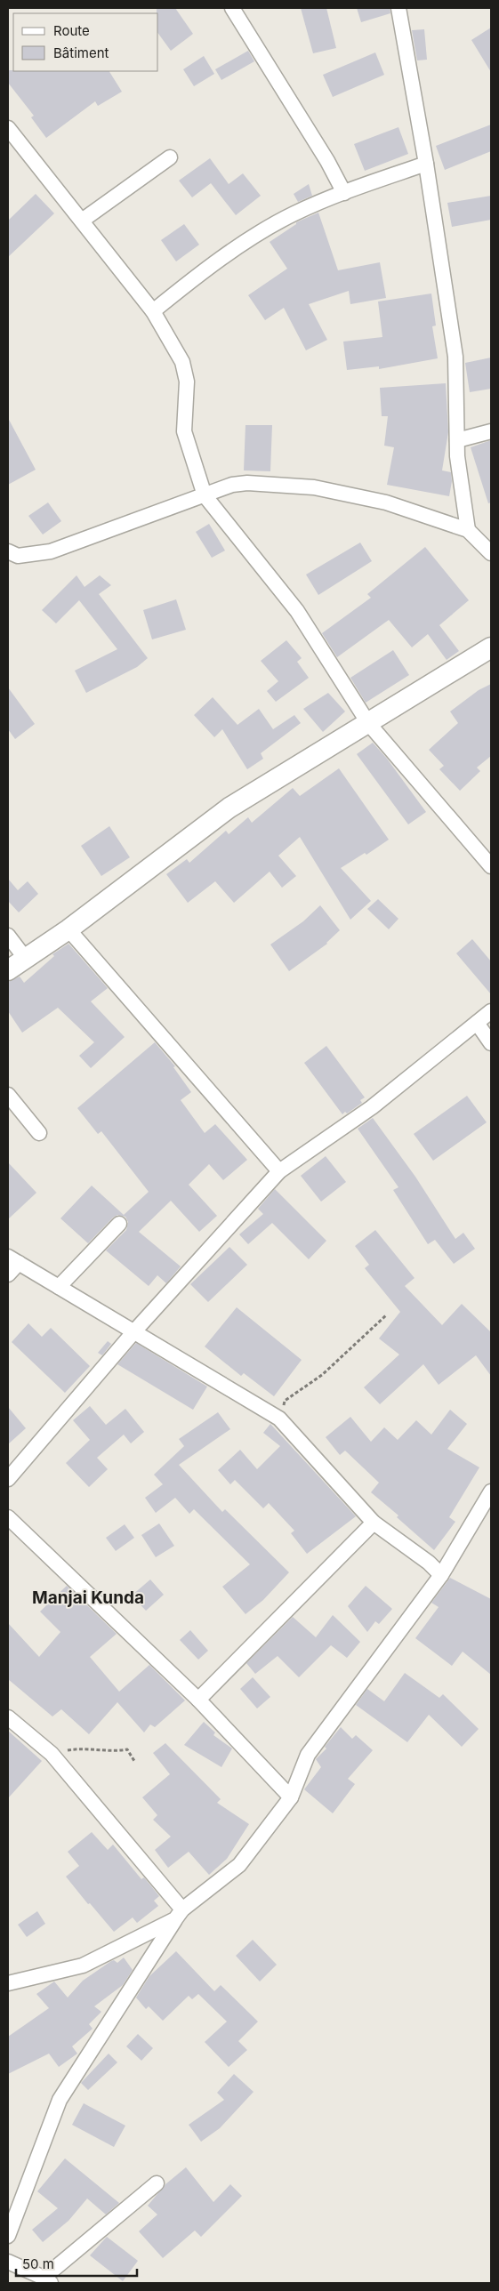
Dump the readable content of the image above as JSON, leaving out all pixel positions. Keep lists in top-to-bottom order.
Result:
{
  "districts": ["Manjai Kunda"],
  "legend": ["Route", "Bâtiment"],
  "scale_bar": "50 m"
}
